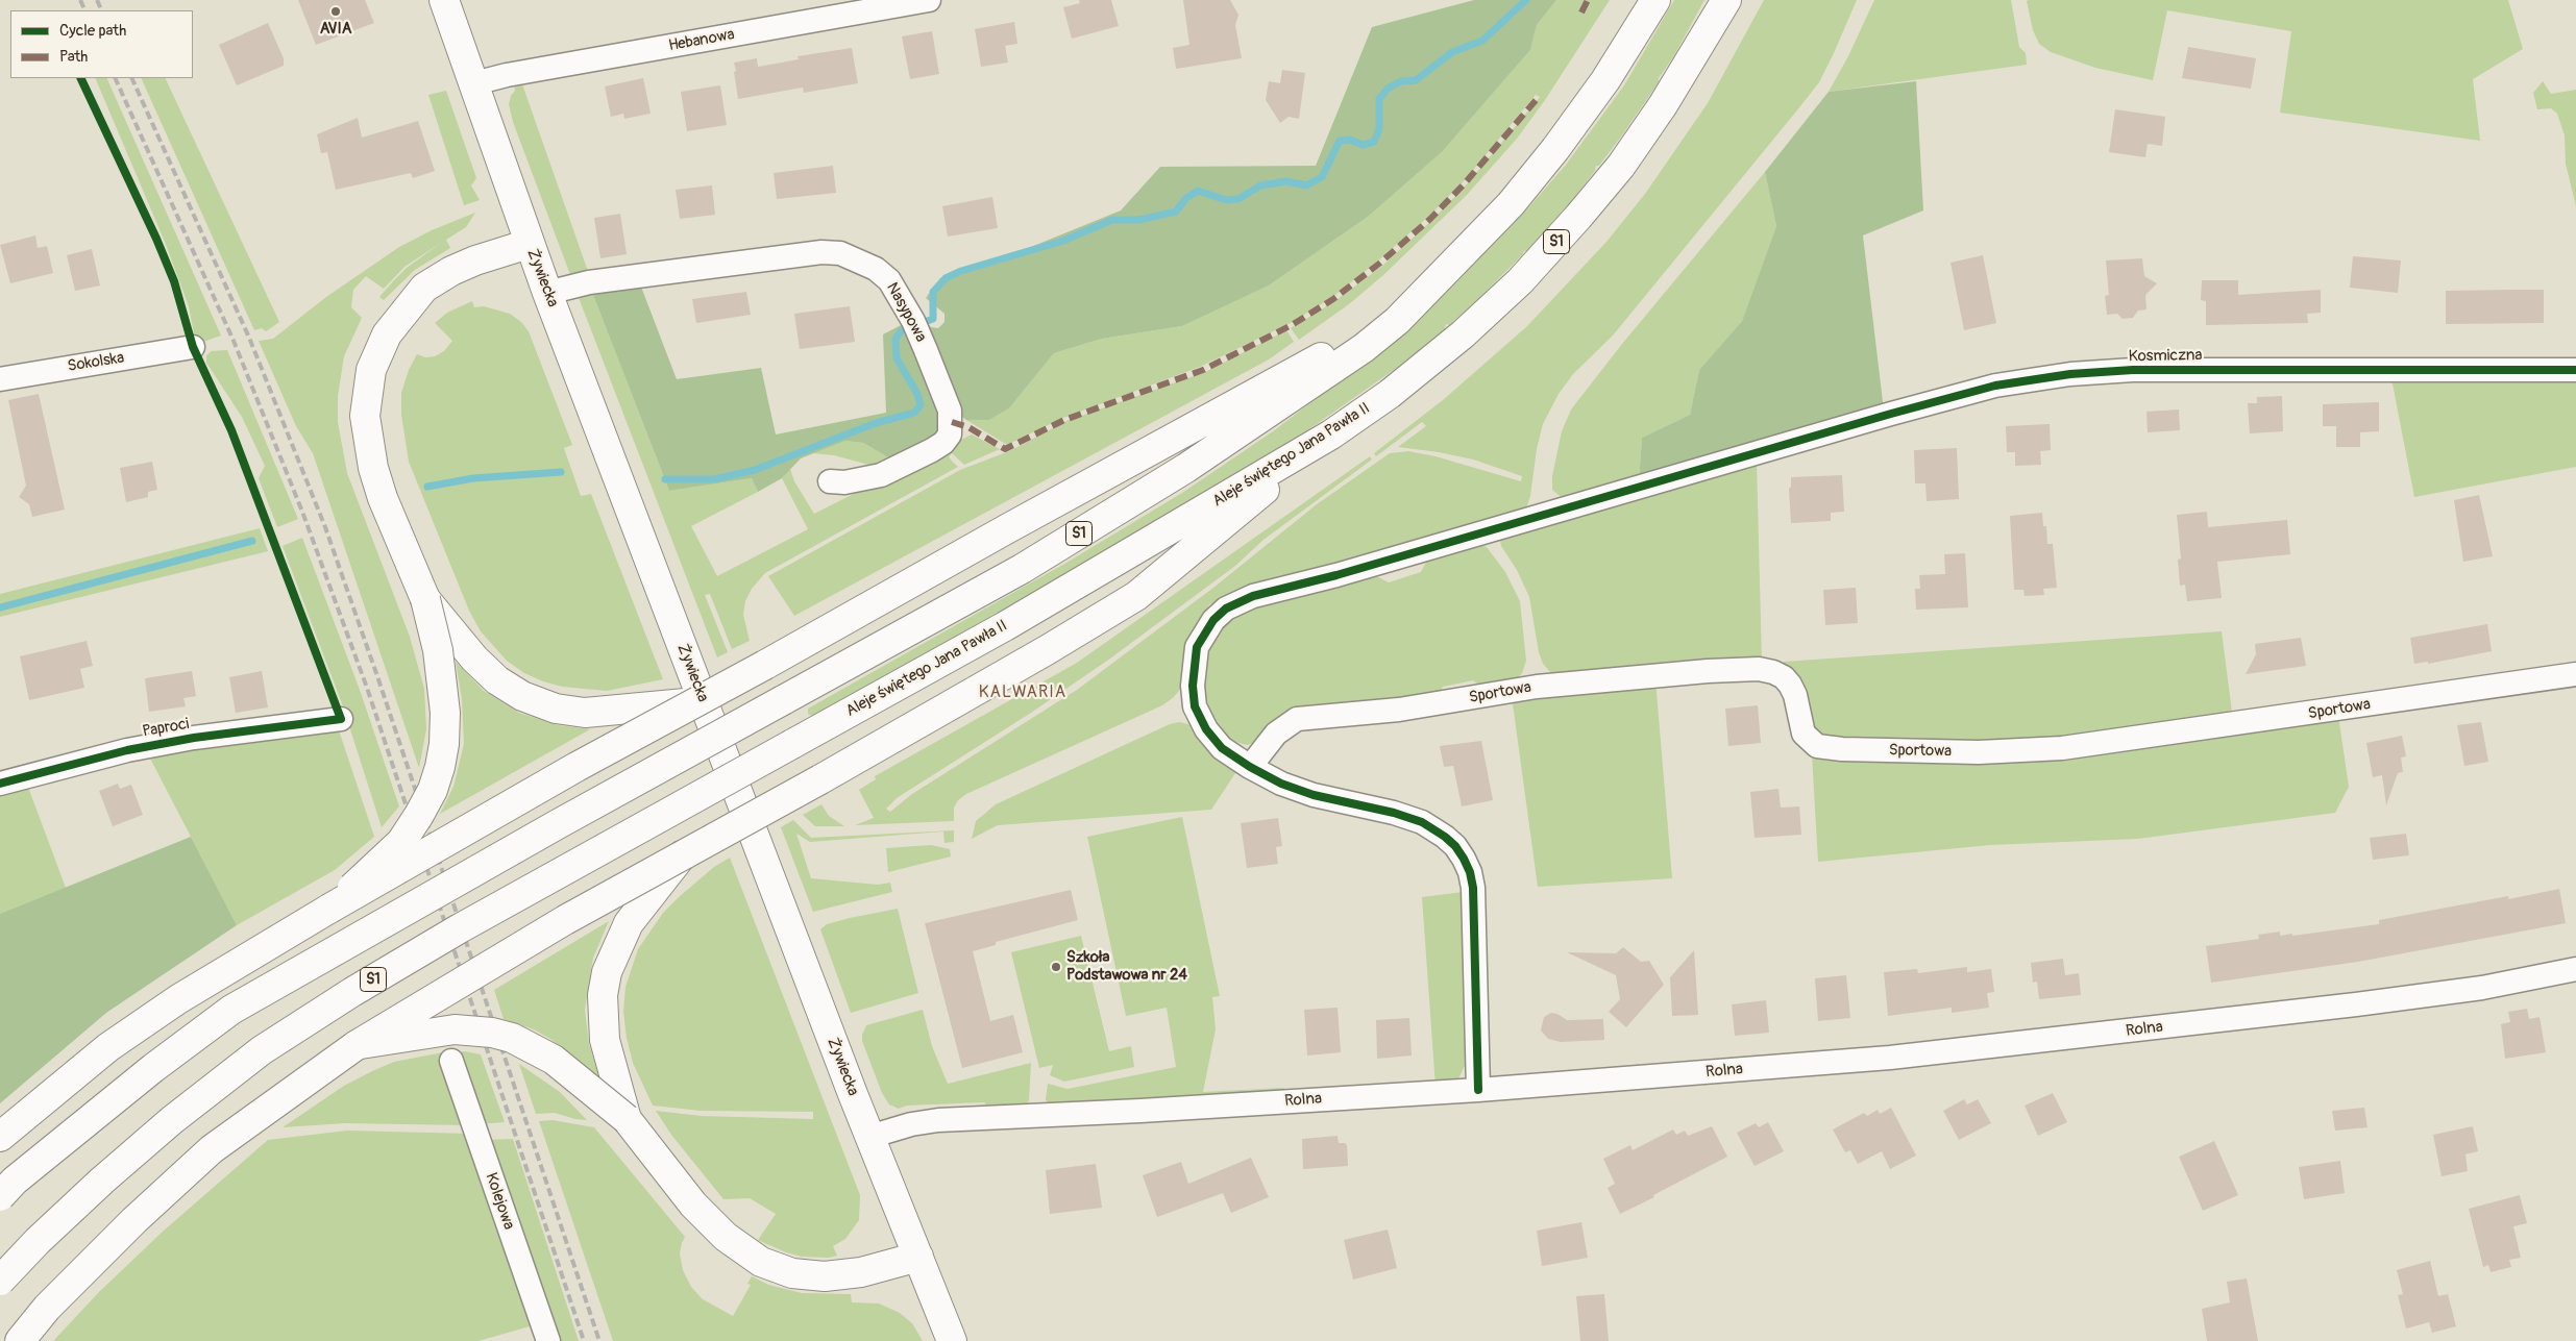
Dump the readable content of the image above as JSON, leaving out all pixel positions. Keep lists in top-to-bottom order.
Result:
{
  "streets": {
    "main road": ["S1", "Żywiecka", "Aleje świętego Jana Pawła II"],
    "street": [
      "Hebanowa",
      "Nasypowa",
      "Kosmiczna",
      "Sokolska",
      "Sportowa",
      "Paproci",
      "Rolna",
      "Kolejowa"
    ]
  },
  "crossings": [
    ["Hebanowa", "Żywiecka"],
    ["Żywiecka", "Nasypowa"],
    ["Żywiecka", "Rolna"],
    ["Kosmiczna", "Sportowa"],
    ["Kosmiczna", "Rolna"]
  ],
  "districts": ["KALWARIA"],
  "places": ["AVIA", "Szkoła Podstawowa nr 24"],
  "legend": ["Cycle path", "Path"]
}
